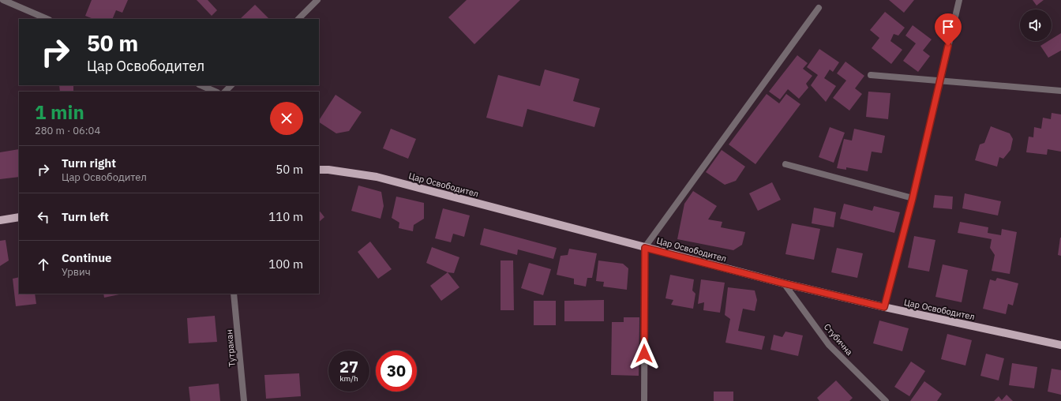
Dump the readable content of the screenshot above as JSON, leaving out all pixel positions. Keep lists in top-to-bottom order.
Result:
{
  "streets": {
    "main road": ["Цар Освободител"],
    "street": ["Стубична", "Тутракан"]
  },
  "crossings": [
    ["Цар Освободител", "Стубична"]
  ],
  "page": {
    "turn": ["50 m", "Цар Освободител"],
    "heading": ["1 min", "280 m · 06:04"],
    "list": [
      {
        "name": "Turn right",
        "note": "Цар Освободител",
        "value": "50 m"
      },
      {
        "name": "Turn left",
        "value": "110 m"
      },
      {
        "name": "Continue",
        "note": "Урвич",
        "value": "100 m"
      }
    ],
    "speed": "27 km/h",
    "limit": "30"
  }
}
